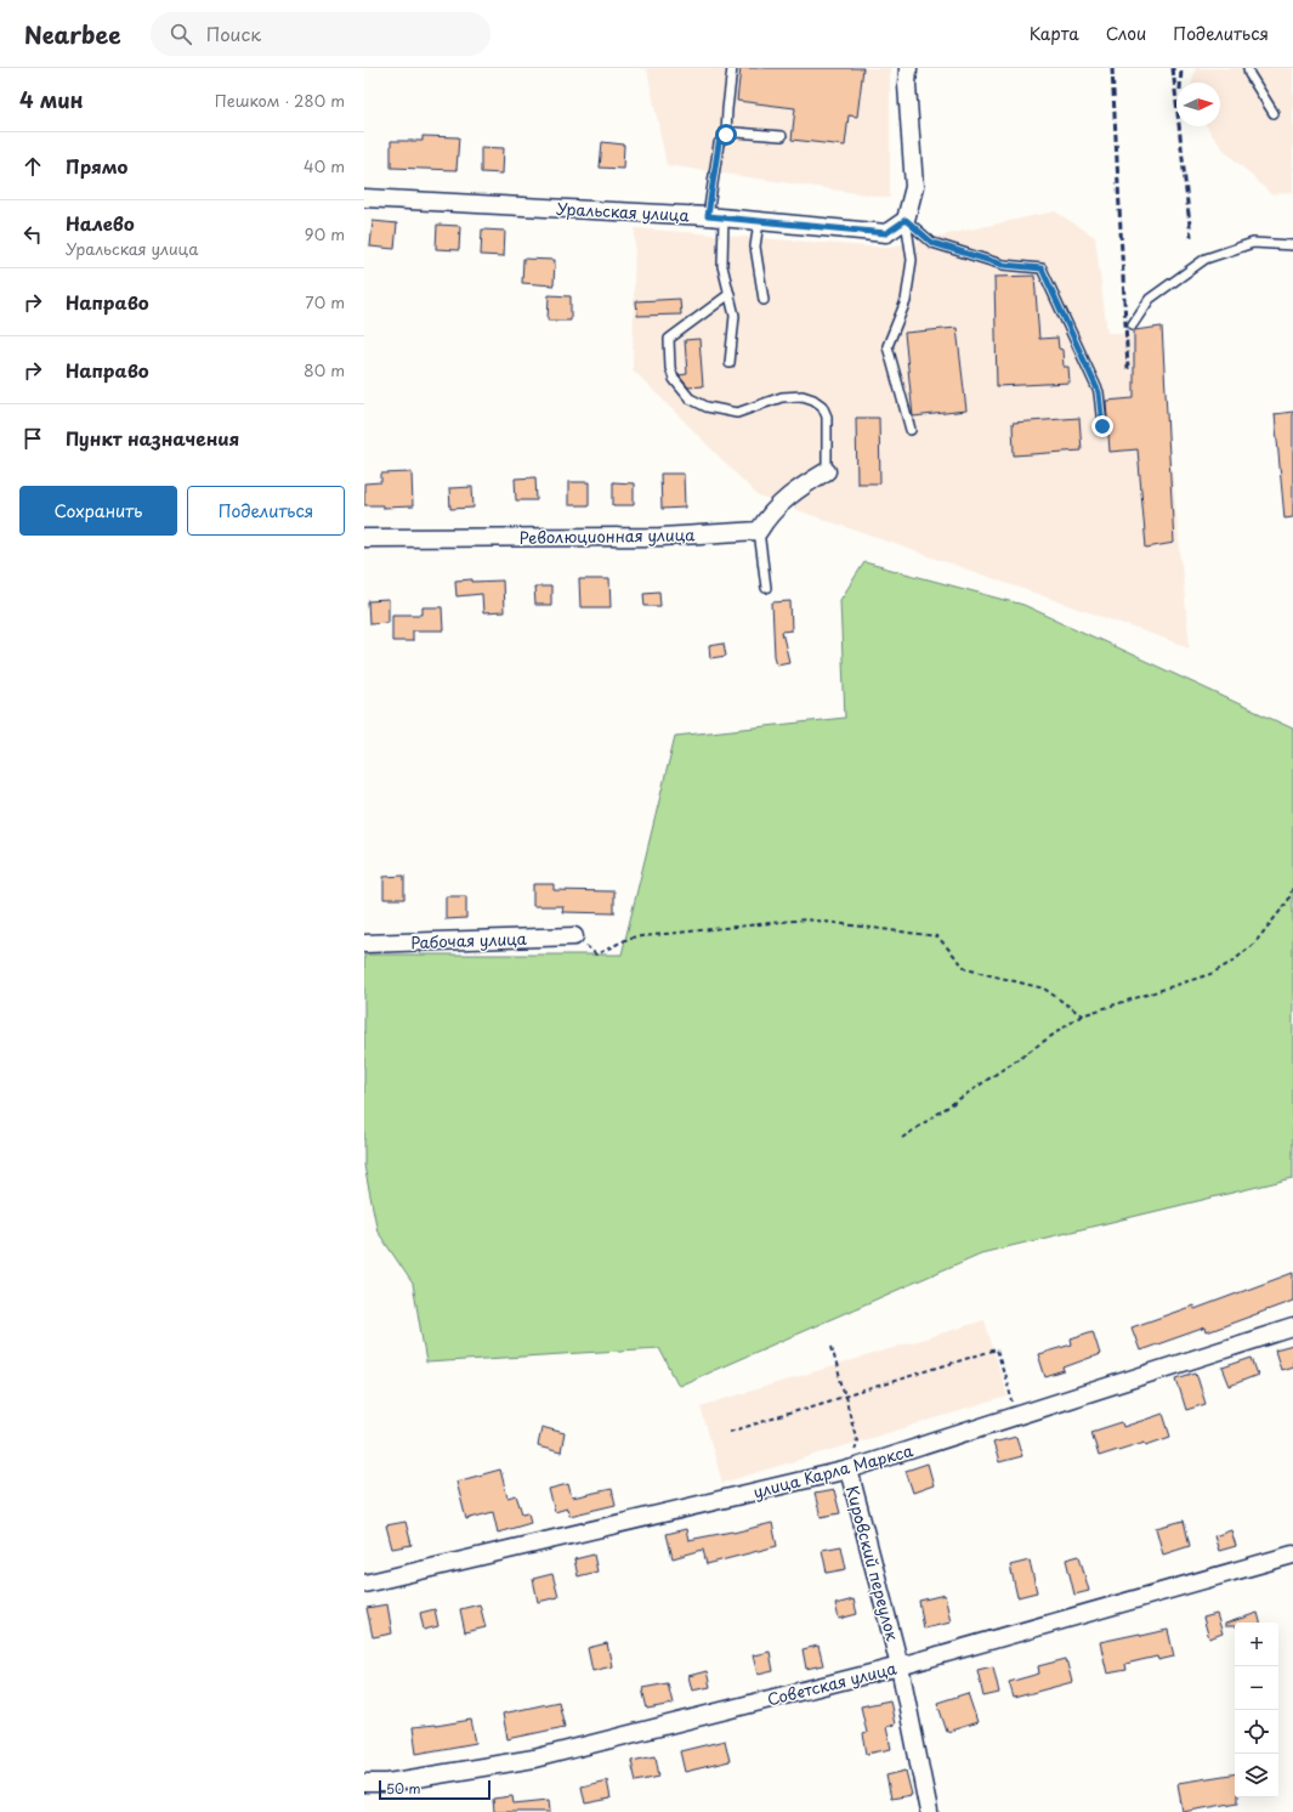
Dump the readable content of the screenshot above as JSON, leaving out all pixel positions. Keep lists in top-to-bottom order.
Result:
{
  "streets": {
    "street": [
      "Уральская улица",
      "Революционная улица",
      "Рабочая улица",
      "улица Карла Маркса",
      "Кировский переулок",
      "Советская улица"
    ]
  },
  "crossings": [
    ["улица Карла Маркса", "Кировский переулок"],
    ["Кировский переулок", "Советская улица"]
  ],
  "scale_bar": "50 m",
  "north": "right",
  "page": {
    "header": "Nearbee",
    "search": "Поиск",
    "nav": ["Карта", "Слои", "Поделиться"],
    "heading": ["4 мин", "Пешком · 280 m"],
    "list": [
      ["Прямо", "40 m"],
      ["Налево", "Уральская улица", "90 m"],
      ["Направо", "70 m"],
      ["Направо", "80 m"],
      "Пункт назначения"
    ],
    "buttons": ["Сохранить", "Поделиться"],
    "map_buttons": ["+", "−"],
    "scale": "50 m"
  }
}
